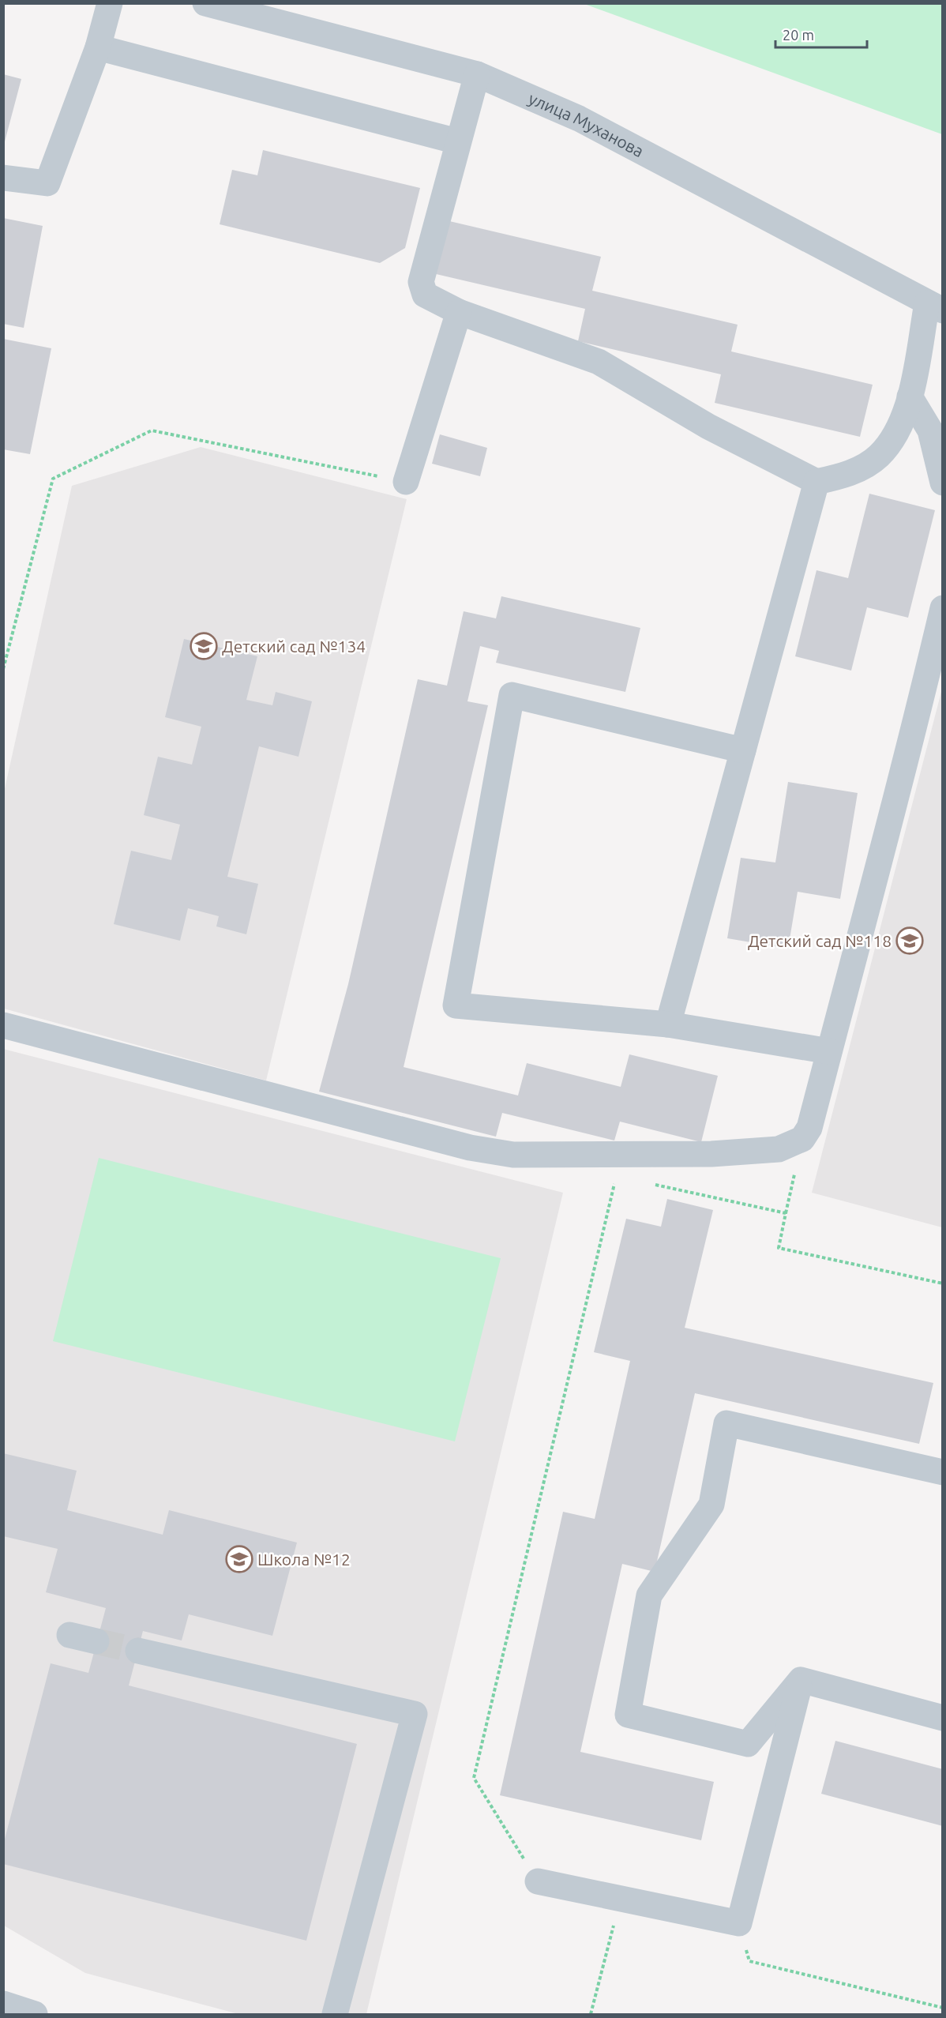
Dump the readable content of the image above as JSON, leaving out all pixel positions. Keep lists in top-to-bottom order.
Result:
{
  "streets": {
    "street": ["улица Муханова"]
  },
  "places": {
    "school or university": ["Детский сад №134", "Детский сад №118", "Школа №12"]
  },
  "scale_bar": "20 m"
}
